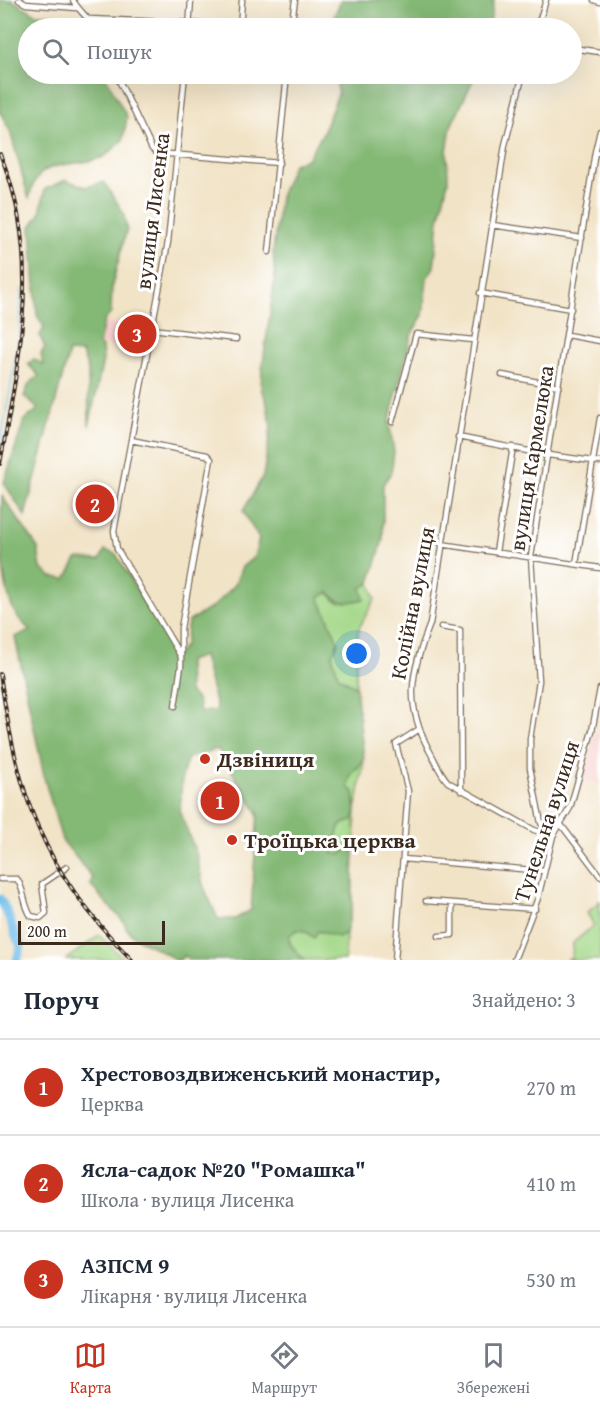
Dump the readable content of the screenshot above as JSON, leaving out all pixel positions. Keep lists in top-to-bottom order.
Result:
{
  "streets": {
    "street": [
      "вулиця Лисенка",
      "вулиця Кармелюка",
      "Колійна вулиця",
      "Тунельна вулиця"
    ]
  },
  "crossings": [
    ["вулиця Кармелюка", "Колійна вулиця"],
    ["вулиця Кармелюка", "Тунельна вулиця"],
    ["Колійна вулиця", "Тунельна вулиця"]
  ],
  "places": ["Дзвіниця", "Троїцька церква"],
  "scale_bar": "200 m",
  "page": {
    "search": "Пошук",
    "pins": ["3", "2", "1"],
    "scale": "200 m",
    "heading": ["Поруч", "Знайдено: 3"],
    "list": [
      {
        "mark": "1",
        "name": "Хрестовоздвиженський монастир,",
        "note": "Церква",
        "value": "270 m"
      },
      {
        "mark": "2",
        "name": "Ясла-садок №20 \"Ромашка\"",
        "note": "Школа · вулиця Лисенка",
        "value": "410 m"
      },
      {
        "mark": "3",
        "name": "АЗПСМ 9",
        "note": "Лікарня · вулиця Лисенка",
        "value": "530 m"
      }
    ],
    "nav": ["Карта", "Маршрут", "Збережені"]
  }
}
